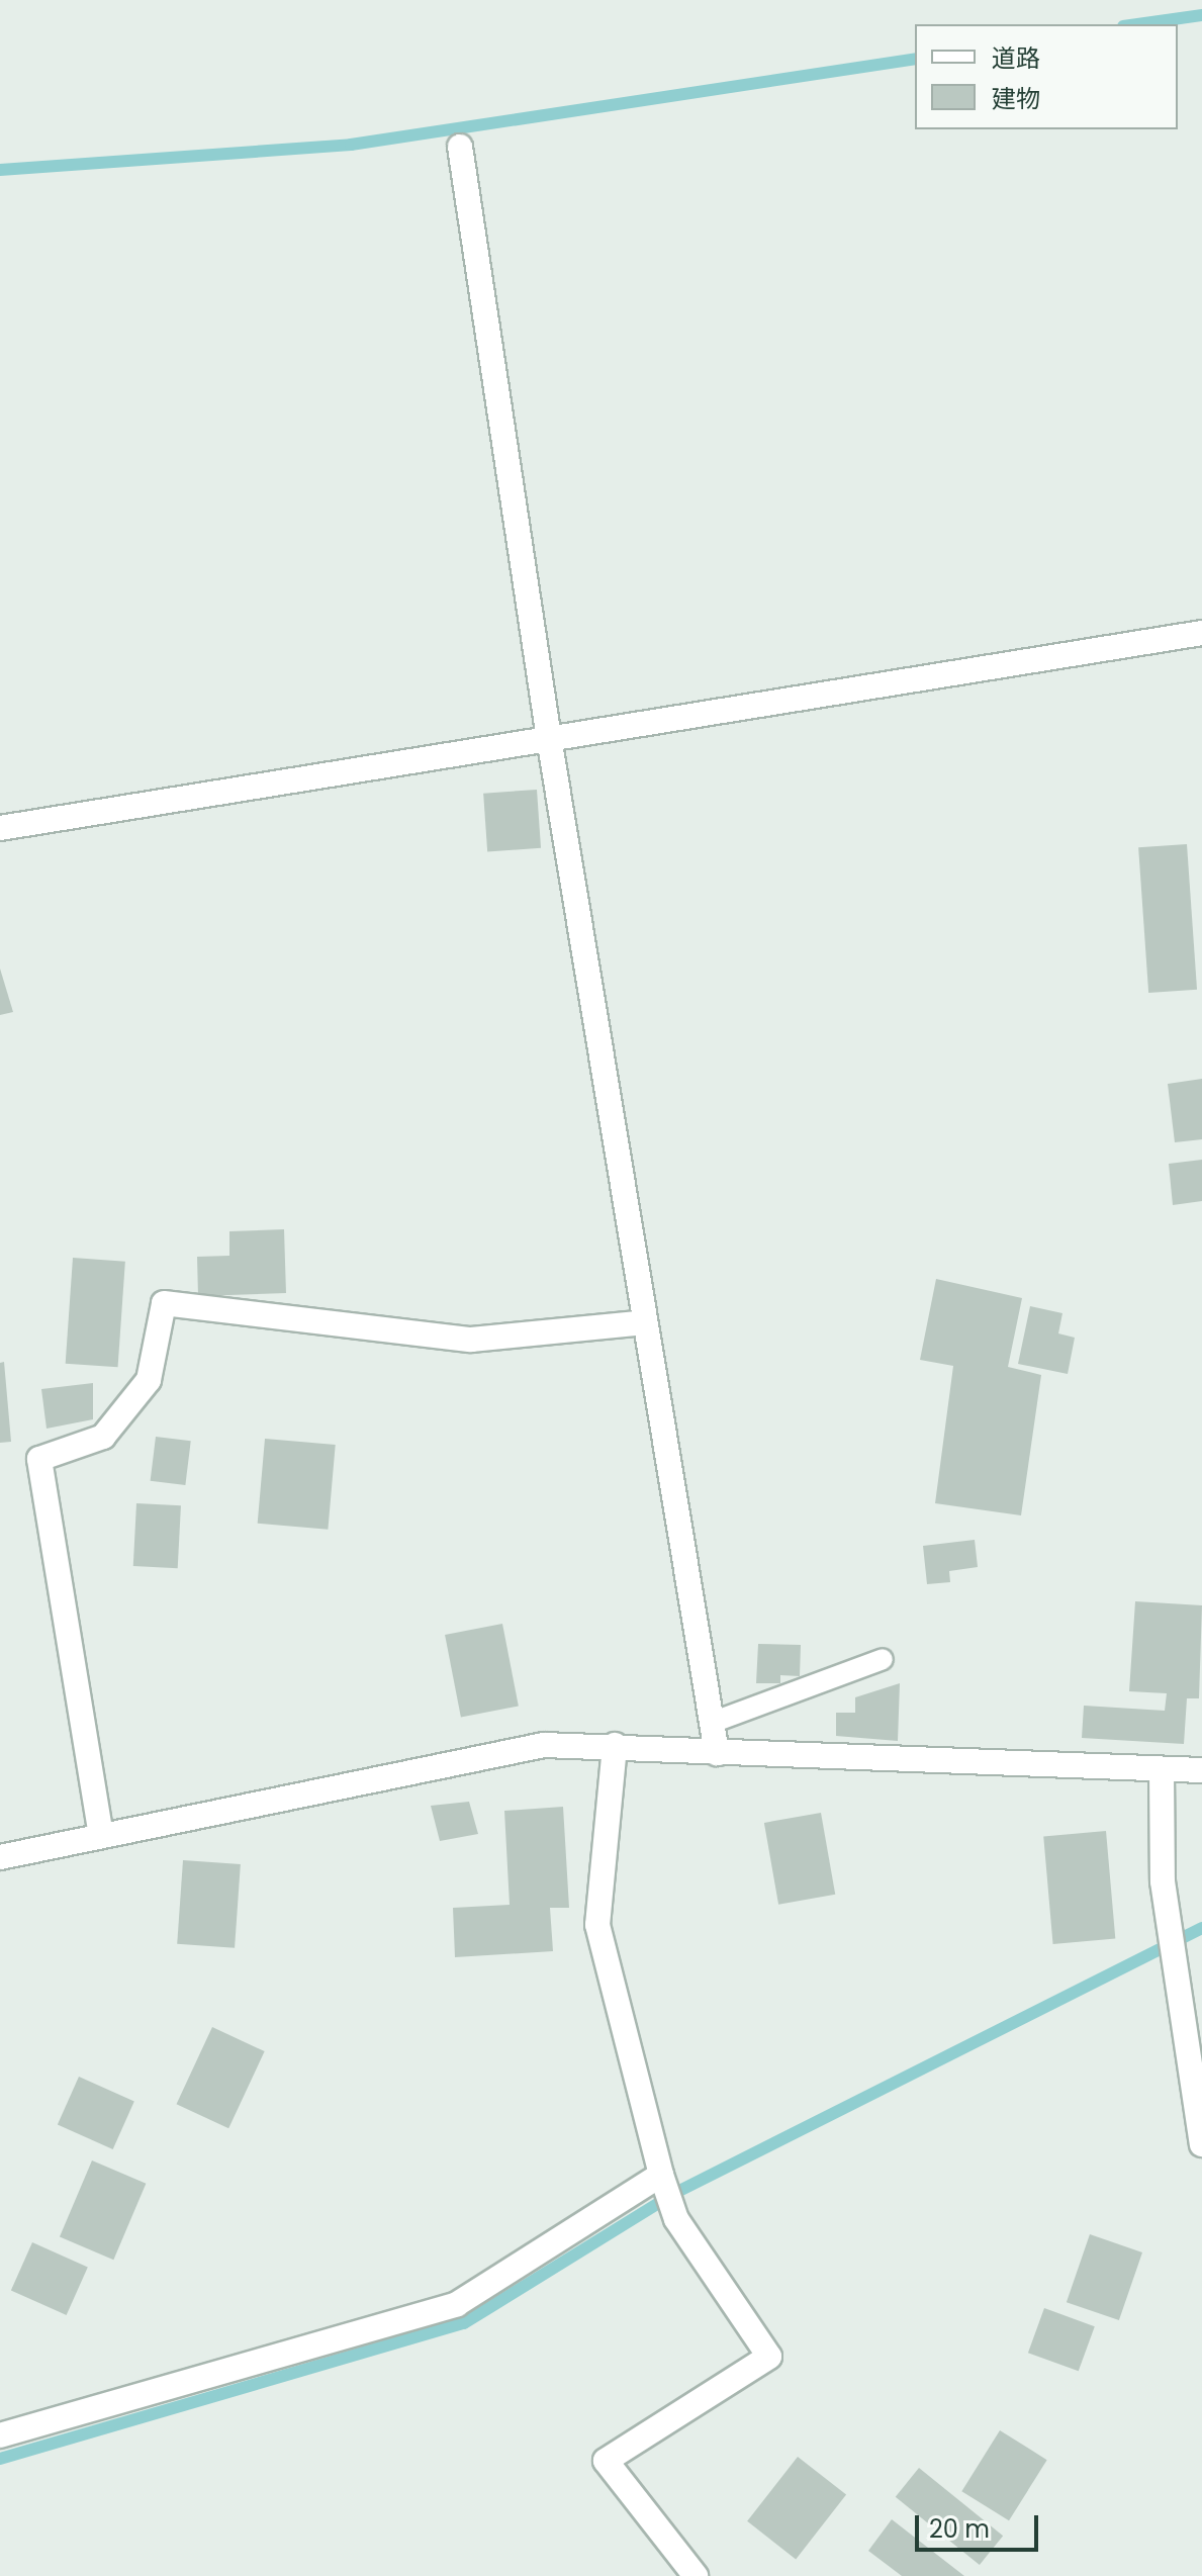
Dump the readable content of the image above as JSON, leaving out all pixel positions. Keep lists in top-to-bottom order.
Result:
{
  "legend": ["道路", "建物"],
  "scale_bar": "20 m"
}
